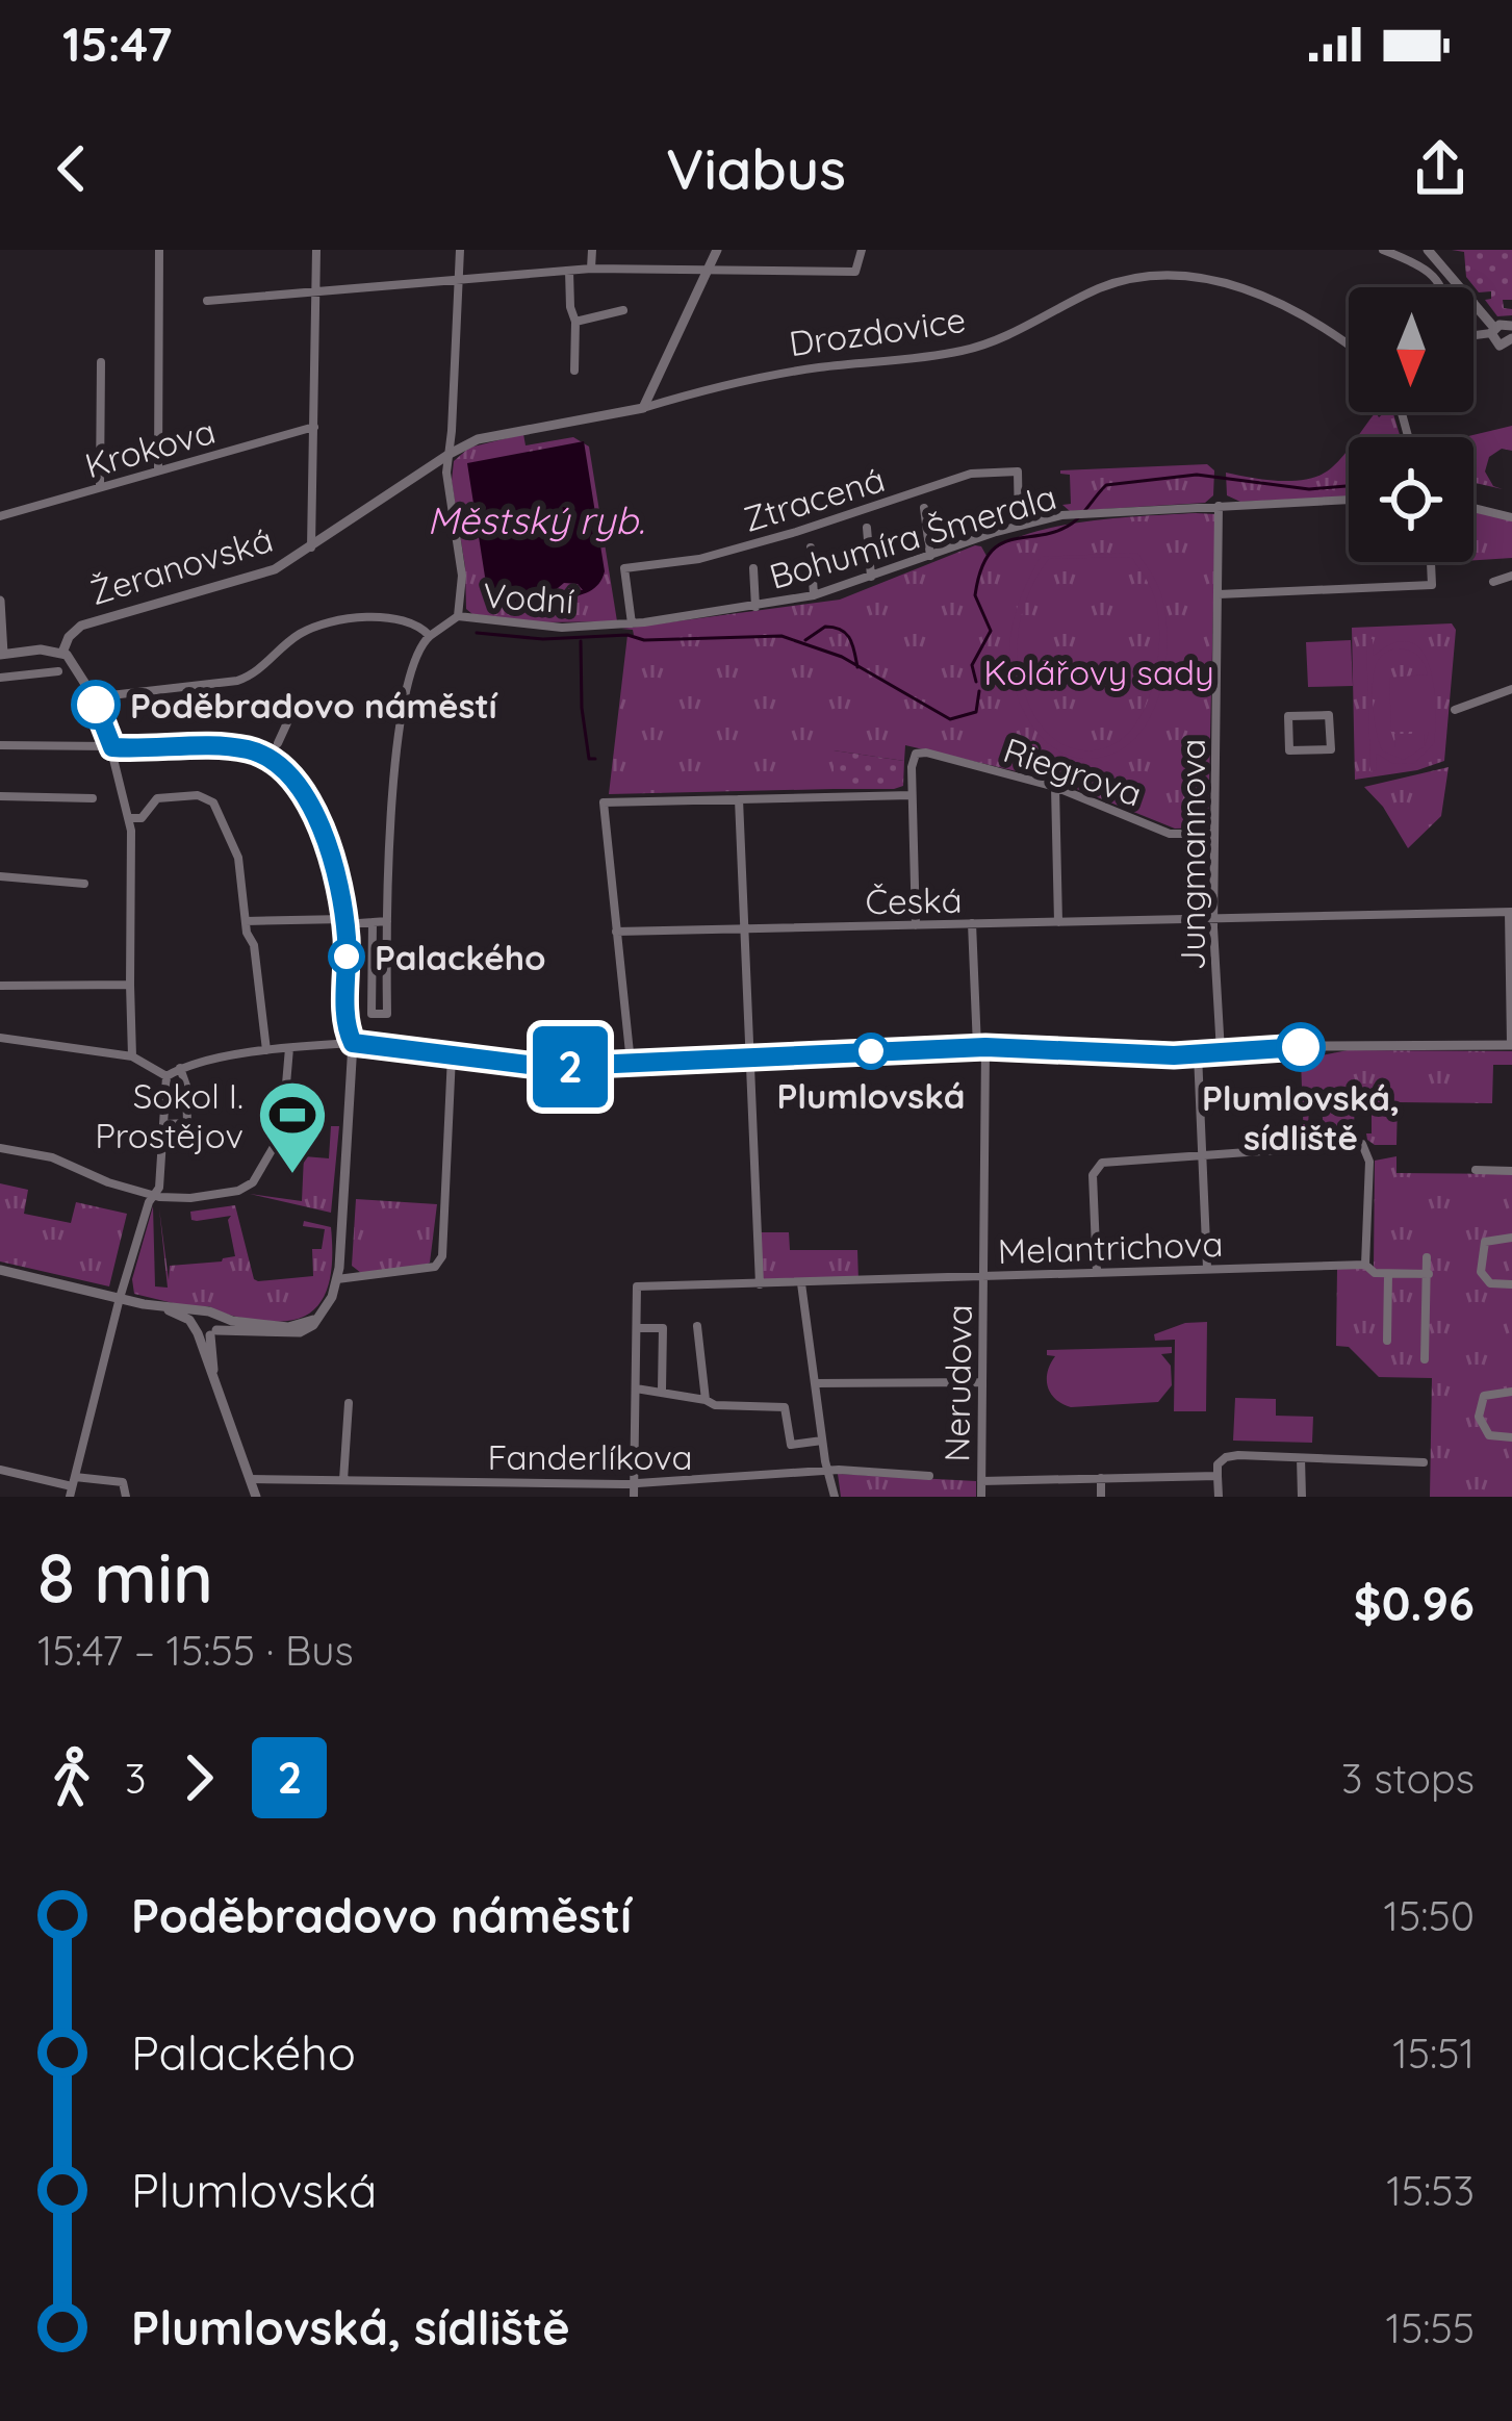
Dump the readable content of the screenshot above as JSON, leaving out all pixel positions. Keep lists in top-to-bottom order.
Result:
{
  "streets": {
    "main road": ["Drozdovice", "Žeranovská"],
    "street": [
      "Krokova",
      "Ztracená",
      "Bohumíra Šmerala",
      "Vodní",
      "Riegrova",
      "Jungmannova",
      "Česká",
      "Melantrichova",
      "Nerudova",
      "Fanderlíkova"
    ]
  },
  "crossings": [
    ["Drozdovice", "Žeranovská"],
    ["Ztracená", "Bohumíra Šmerala"],
    ["Bohumíra Šmerala", "Vodní"],
    ["Bohumíra Šmerala", "Jungmannova"],
    ["Riegrova", "Jungmannova"],
    ["Jungmannova", "Česká"],
    ["Česká", "Nerudova"],
    ["Melantrichova", "Nerudova"]
  ],
  "water": ["Městský ryb."],
  "parks": ["Kolářovy sady"],
  "places": {
    "other": [
      "Poděbradovo náměstí",
      "Palackého",
      "Plumlovská, sídliště",
      "Plumlovská"
    ],
    "sports": ["Sokol I. Prostějov"]
  },
  "lines": ["bus line 2"],
  "north": "bottom",
  "page": {
    "status": "15:47",
    "header": "Viabus",
    "on_map": "2",
    "heading": ["8 min", "15:47 – 15:55 · Bus", "$0.96"],
    "legs": ["3", "2", "3 stops"],
    "list": [
      {
        "name": "Poděbradovo náměstí",
        "value": "15:50"
      },
      {
        "name": "Palackého",
        "value": "15:51"
      },
      {
        "name": "Plumlovská",
        "value": "15:53"
      },
      {
        "name": "Plumlovská, sídliště",
        "value": "15:55"
      }
    ]
  }
}
